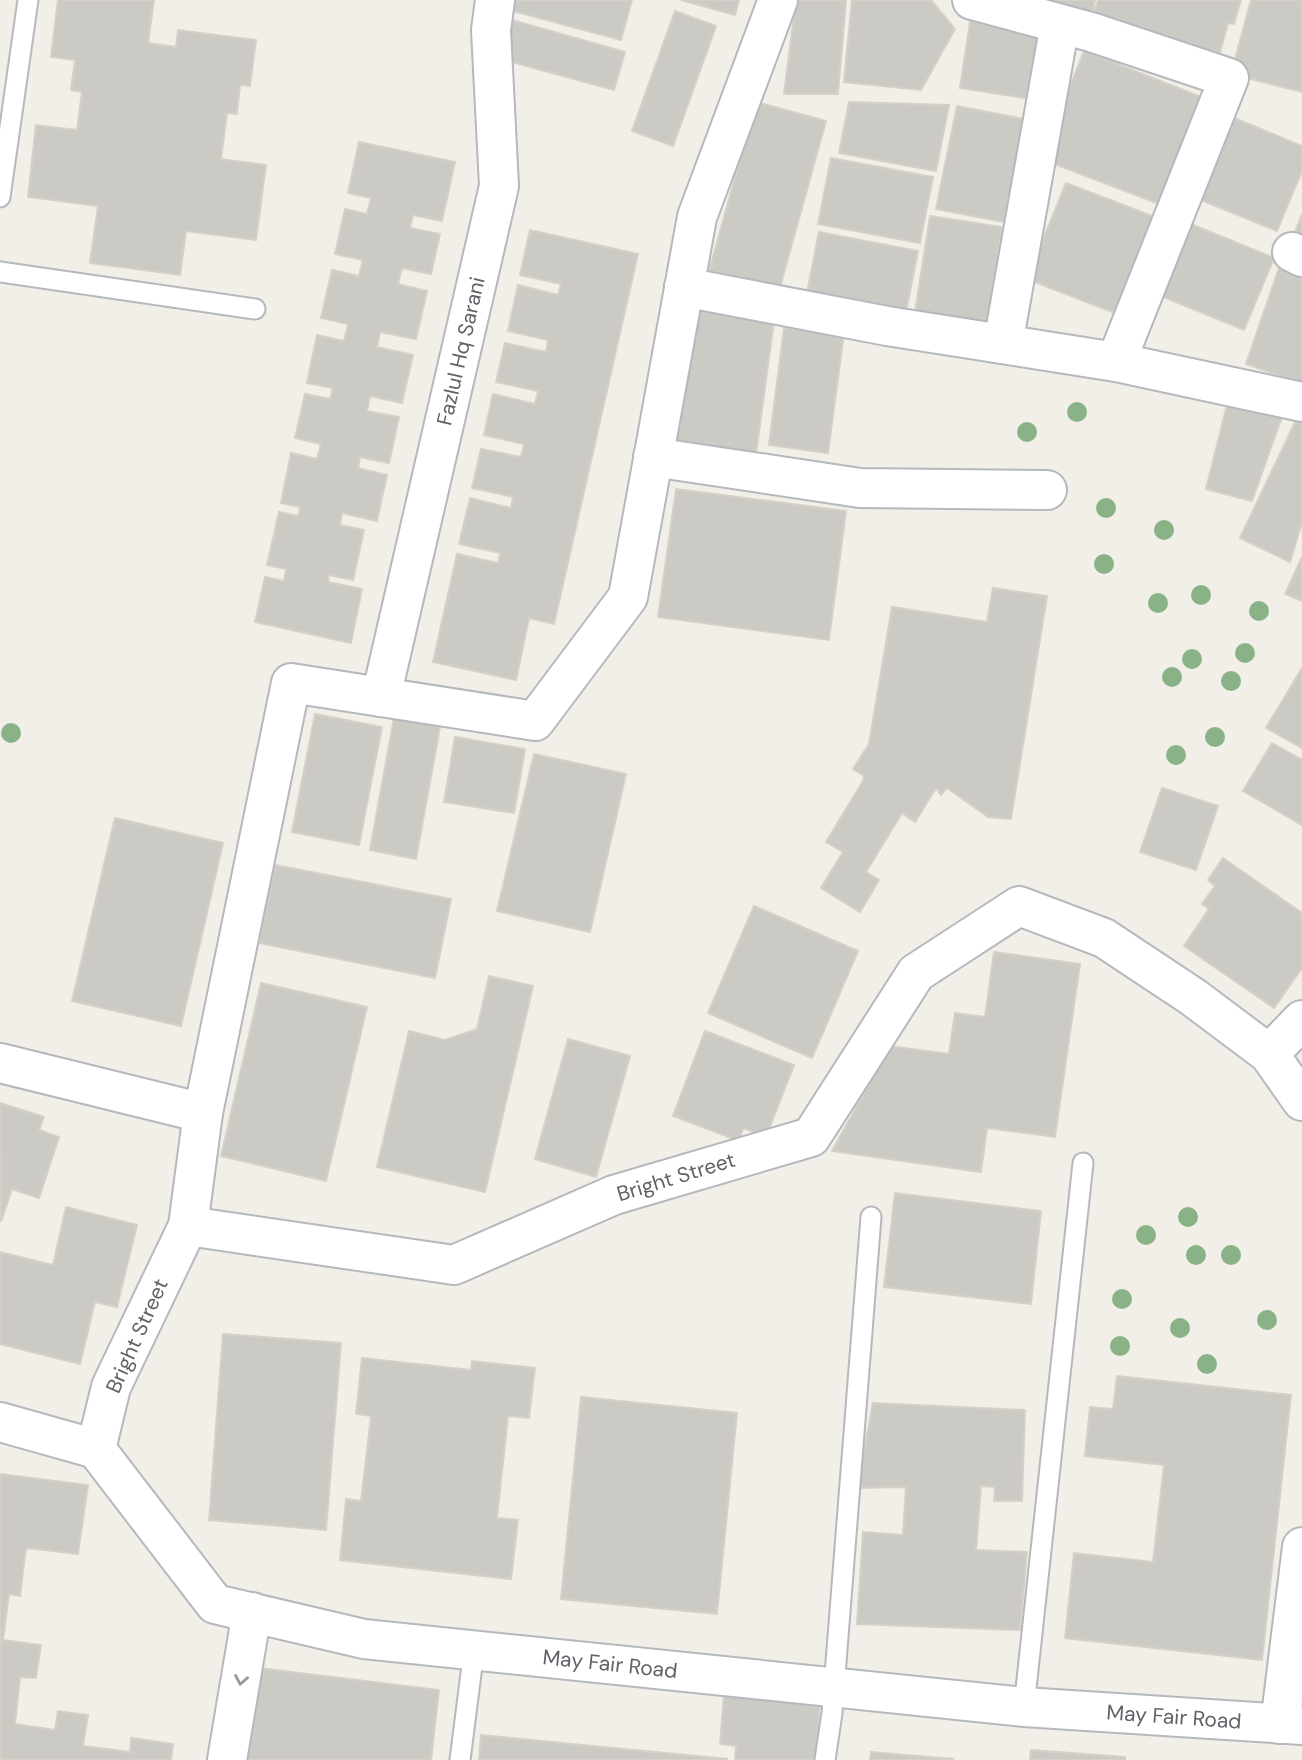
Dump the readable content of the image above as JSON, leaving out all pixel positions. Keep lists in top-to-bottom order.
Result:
{
  "streets": {
    "street": ["Fazlul Hq Sarani", "Bright Street", "May Fair Road"]
  },
  "crossings": [
    ["Bright Street", "May Fair Road"]
  ]
}
